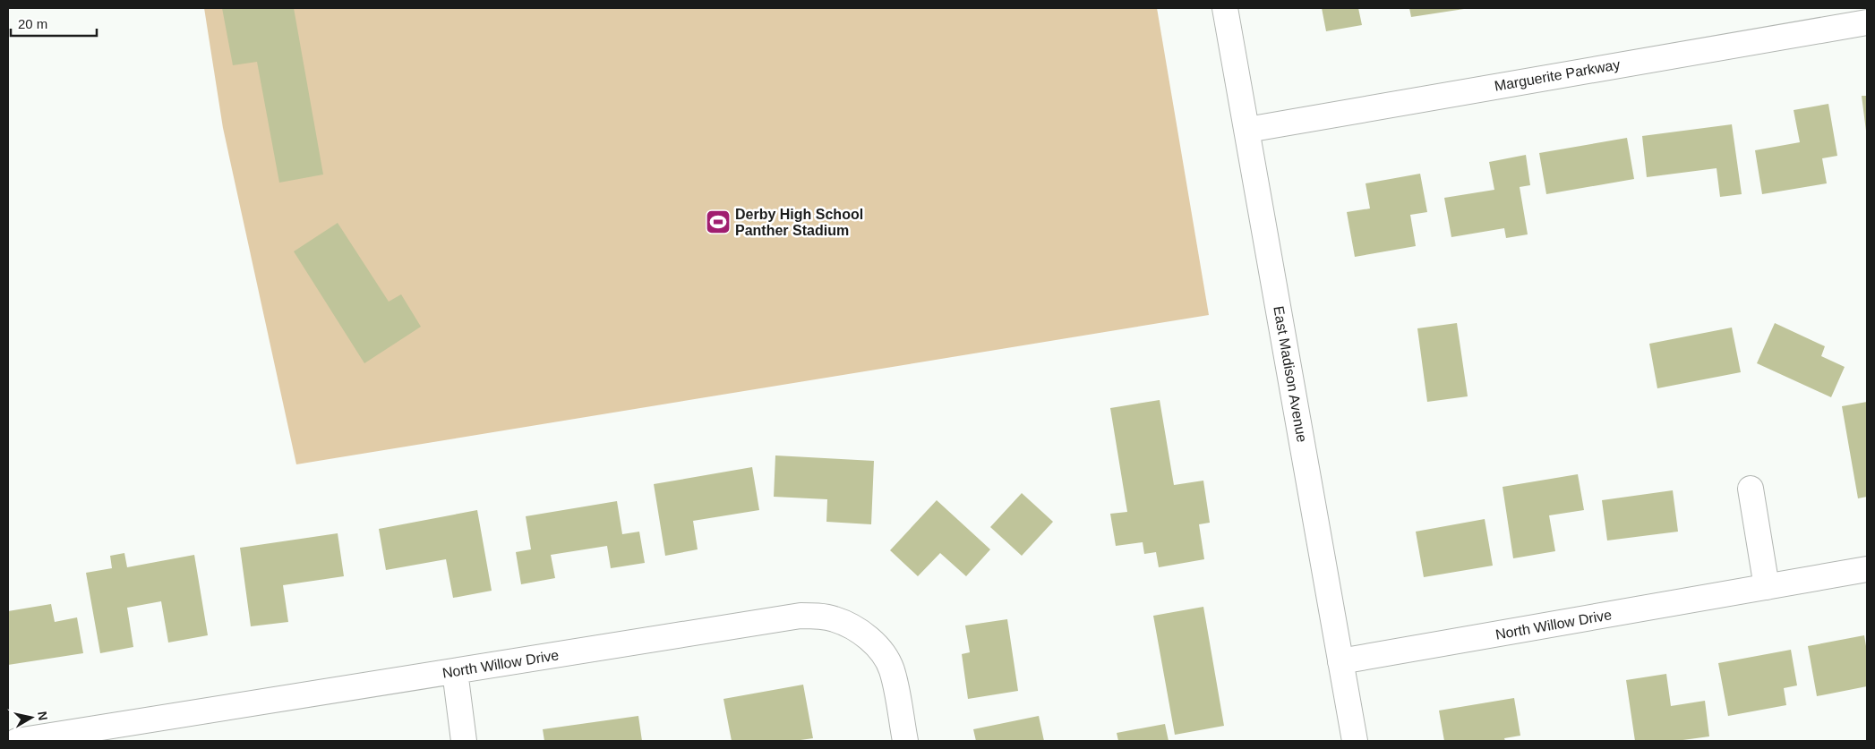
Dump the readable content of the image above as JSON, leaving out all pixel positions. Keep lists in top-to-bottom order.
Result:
{
  "streets": {
    "street": ["Marguerite Parkway", "East Madison Avenue", "North Willow Drive"]
  },
  "crossings": [
    ["Marguerite Parkway", "East Madison Avenue"],
    ["East Madison Avenue", "North Willow Drive"]
  ],
  "places": {
    "sports": ["Derby High School Panther Stadium"]
  },
  "scale_bar": "20 m",
  "north": "right"
}
